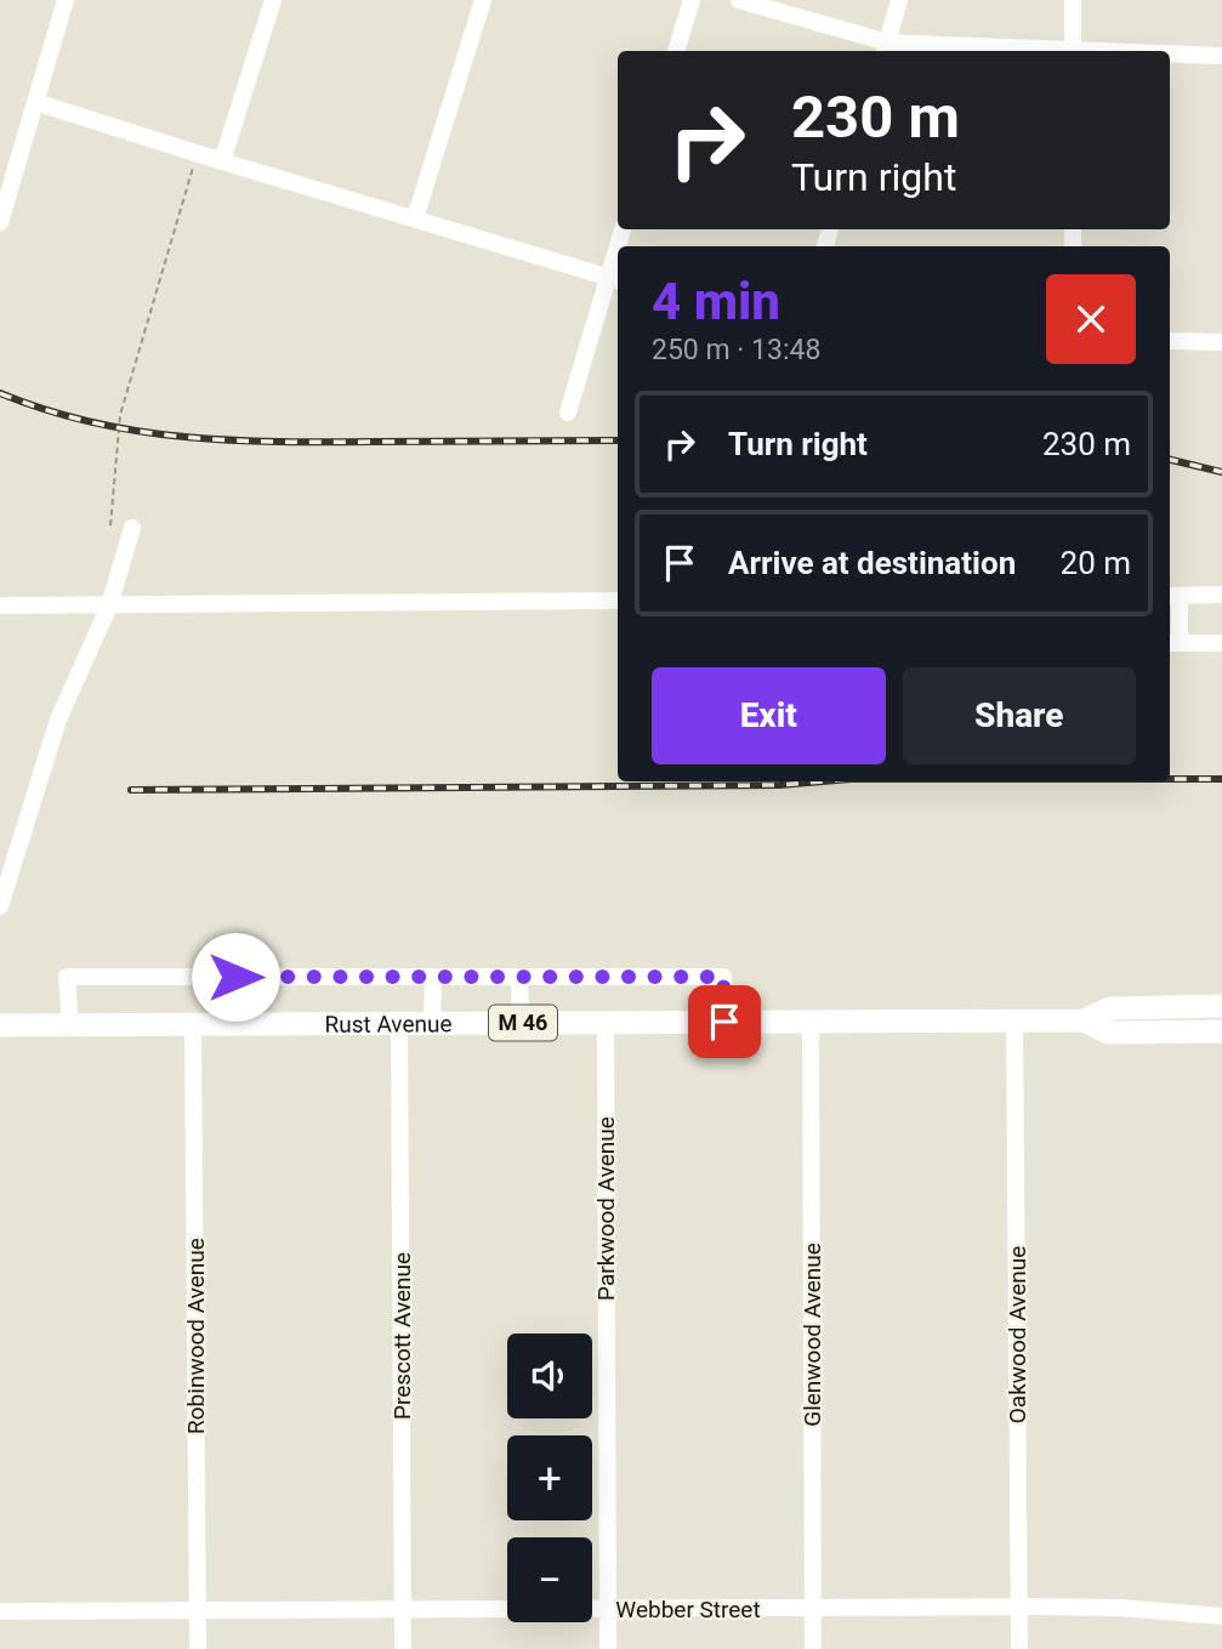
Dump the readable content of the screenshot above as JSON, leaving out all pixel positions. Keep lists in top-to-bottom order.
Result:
{
  "streets": {
    "highway": ["Rust Avenue", "M 46"],
    "street": [
      "Parkwood Avenue",
      "Glenwood Avenue",
      "Oakwood Avenue",
      "Robinwood Avenue",
      "Prescott Avenue",
      "Webber Street"
    ]
  },
  "crossings": [
    ["Rust Avenue", "Parkwood Avenue"],
    ["Rust Avenue", "Glenwood Avenue"],
    ["Rust Avenue", "Oakwood Avenue"],
    ["Rust Avenue", "Robinwood Avenue"],
    ["Rust Avenue", "Prescott Avenue"],
    ["Parkwood Avenue", "Webber Street"],
    ["Glenwood Avenue", "Webber Street"],
    ["Oakwood Avenue", "Webber Street"],
    ["Robinwood Avenue", "Webber Street"],
    ["Prescott Avenue", "Webber Street"]
  ],
  "page": {
    "turn": ["230 m", "Turn right"],
    "heading": ["4 min", "250 m · 13:48"],
    "list": [
      {
        "name": "Turn right",
        "value": "230 m"
      },
      {
        "name": "Arrive at destination",
        "value": "20 m"
      }
    ],
    "buttons": ["Exit", "Share"],
    "map_buttons": ["+", "−"]
  }
}
